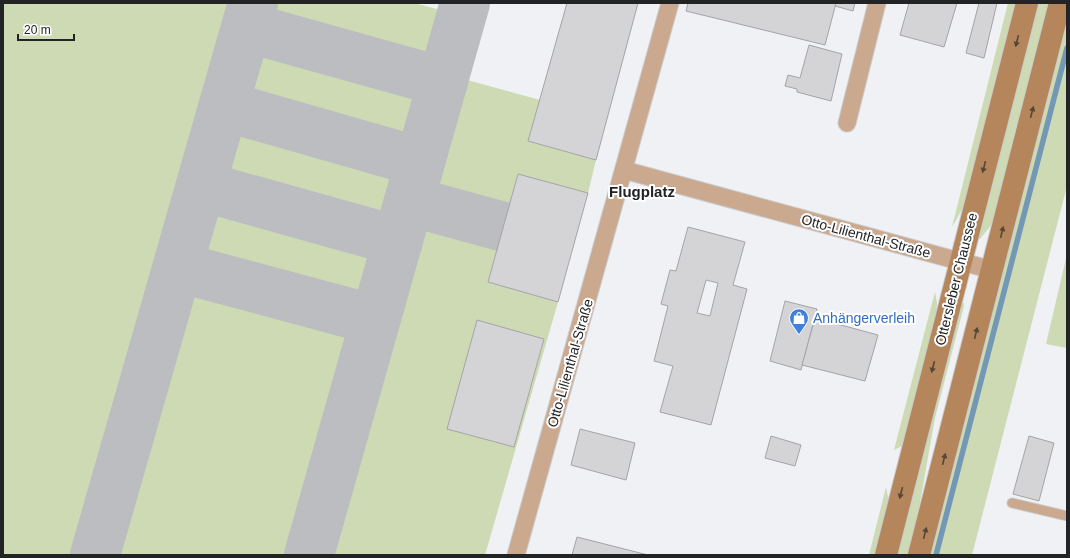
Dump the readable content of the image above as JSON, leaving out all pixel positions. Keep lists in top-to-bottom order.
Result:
{
  "streets": {
    "main road": ["Ottersleber Chaussee"],
    "street": ["Otto-Lilienthal-Straße"]
  },
  "crossings": [
    ["Otto-Lilienthal-Straße", "Ottersleber Chaussee"]
  ],
  "districts": ["Flugplatz"],
  "places": {
    "shop": ["Anhängerverleih"]
  },
  "scale_bar": "20 m"
}
